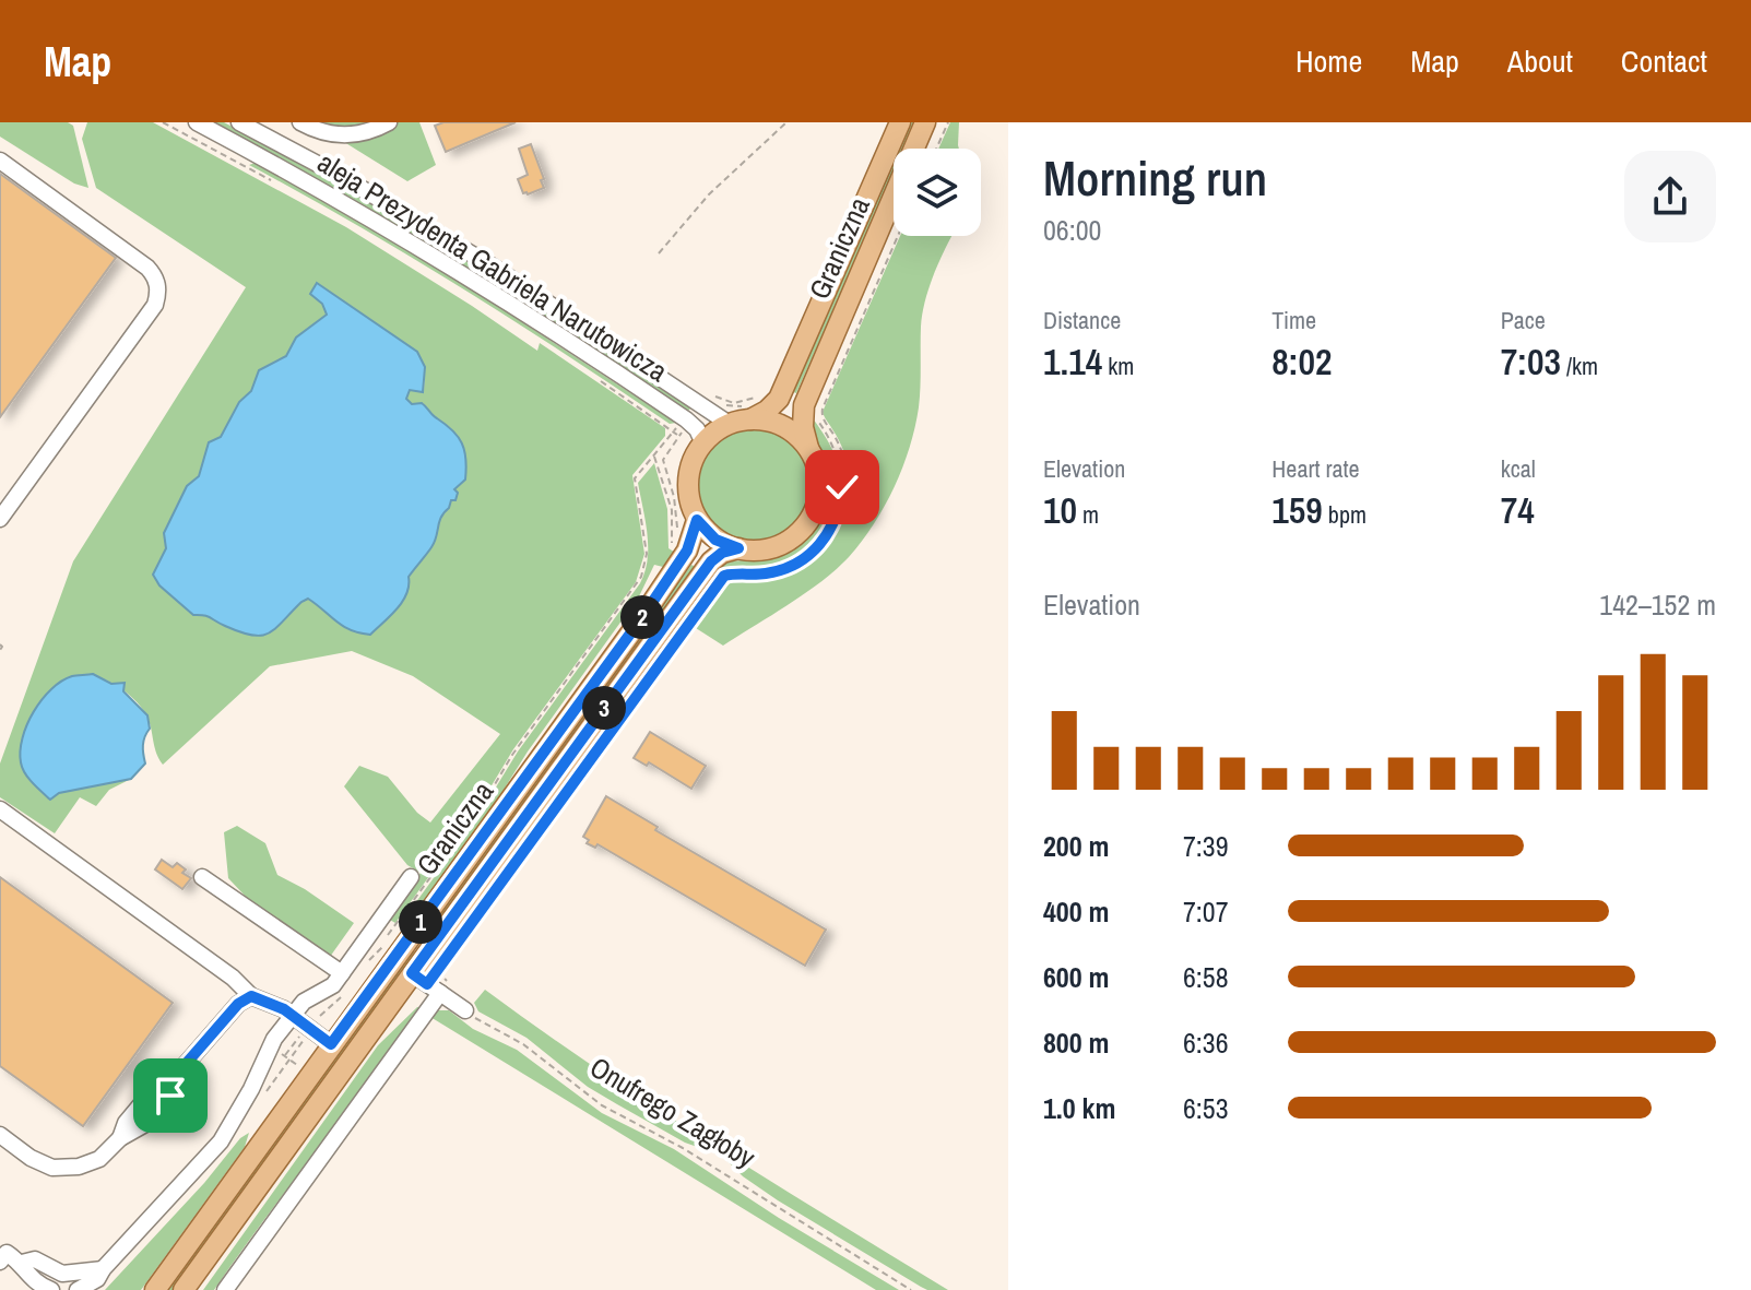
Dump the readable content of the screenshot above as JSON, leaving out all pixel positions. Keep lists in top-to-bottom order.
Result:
{
  "streets": {
    "main road": ["Graniczna"],
    "street": ["aleja Prezydenta Gabriela Narutowicza"],
    "path": ["Onufrego Zagłoby"]
  },
  "crossings": [
    ["Graniczna", "aleja Prezydenta Gabriela Narutowicza"]
  ],
  "page": {
    "header": "Map",
    "nav": [
      "Home",
      "Map",
      "About",
      "Contact"
    ],
    "heading": ["Morning run", "06:00"],
    "stats": [
      ["Distance", "1.14 km"],
      ["Time", "8:02"],
      ["Pace", "7:03 /km"],
      ["Elevation", "10 m"],
      ["Heart rate", "159 bpm"],
      ["kcal", "74"]
    ],
    "chart": ["Elevation", "142–152 m"],
    "pins": ["2", "3", "1"],
    "list": [
      {
        "name": "200 m",
        "note": "7:39"
      },
      {
        "name": "400 m",
        "note": "7:07"
      },
      {
        "name": "600 m",
        "note": "6:58"
      },
      {
        "name": "800 m",
        "note": "6:36"
      },
      {
        "name": "1.0 km",
        "note": "6:53"
      }
    ]
  }
}
